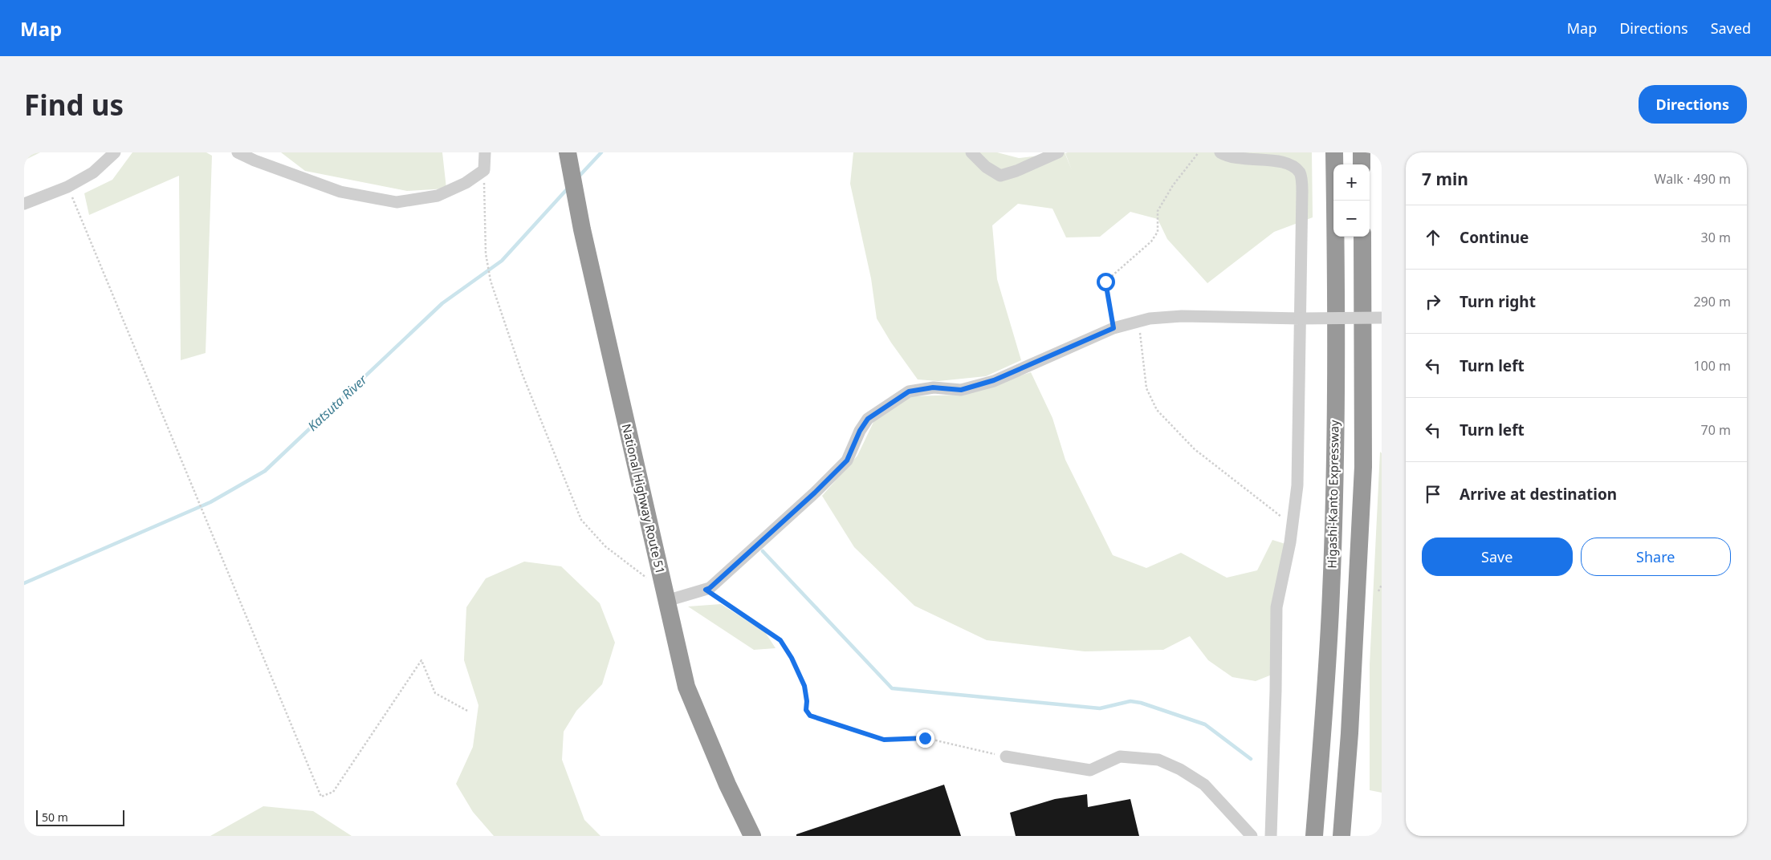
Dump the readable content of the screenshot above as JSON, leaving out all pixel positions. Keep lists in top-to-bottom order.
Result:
{
  "streets": {
    "highway": ["Higashi-Kanto Expressway", "National Highway Route 51"]
  },
  "water": ["Katsuta River"],
  "scale_bar": "50 m",
  "page": {
    "header": "Map",
    "nav": ["Map", "Directions", "Saved"],
    "buttons": [
      "Directions",
      ["Save", "Share"]
    ],
    "title": "Find us",
    "heading": ["7 min", "Walk · 490 m"],
    "map_buttons": ["+", "−"],
    "list": [
      ["Continue", "30 m"],
      ["Turn right", "290 m"],
      ["Turn left", "100 m"],
      ["Turn left", "70 m"],
      "Arrive at destination"
    ],
    "scale": "50 m"
  }
}
